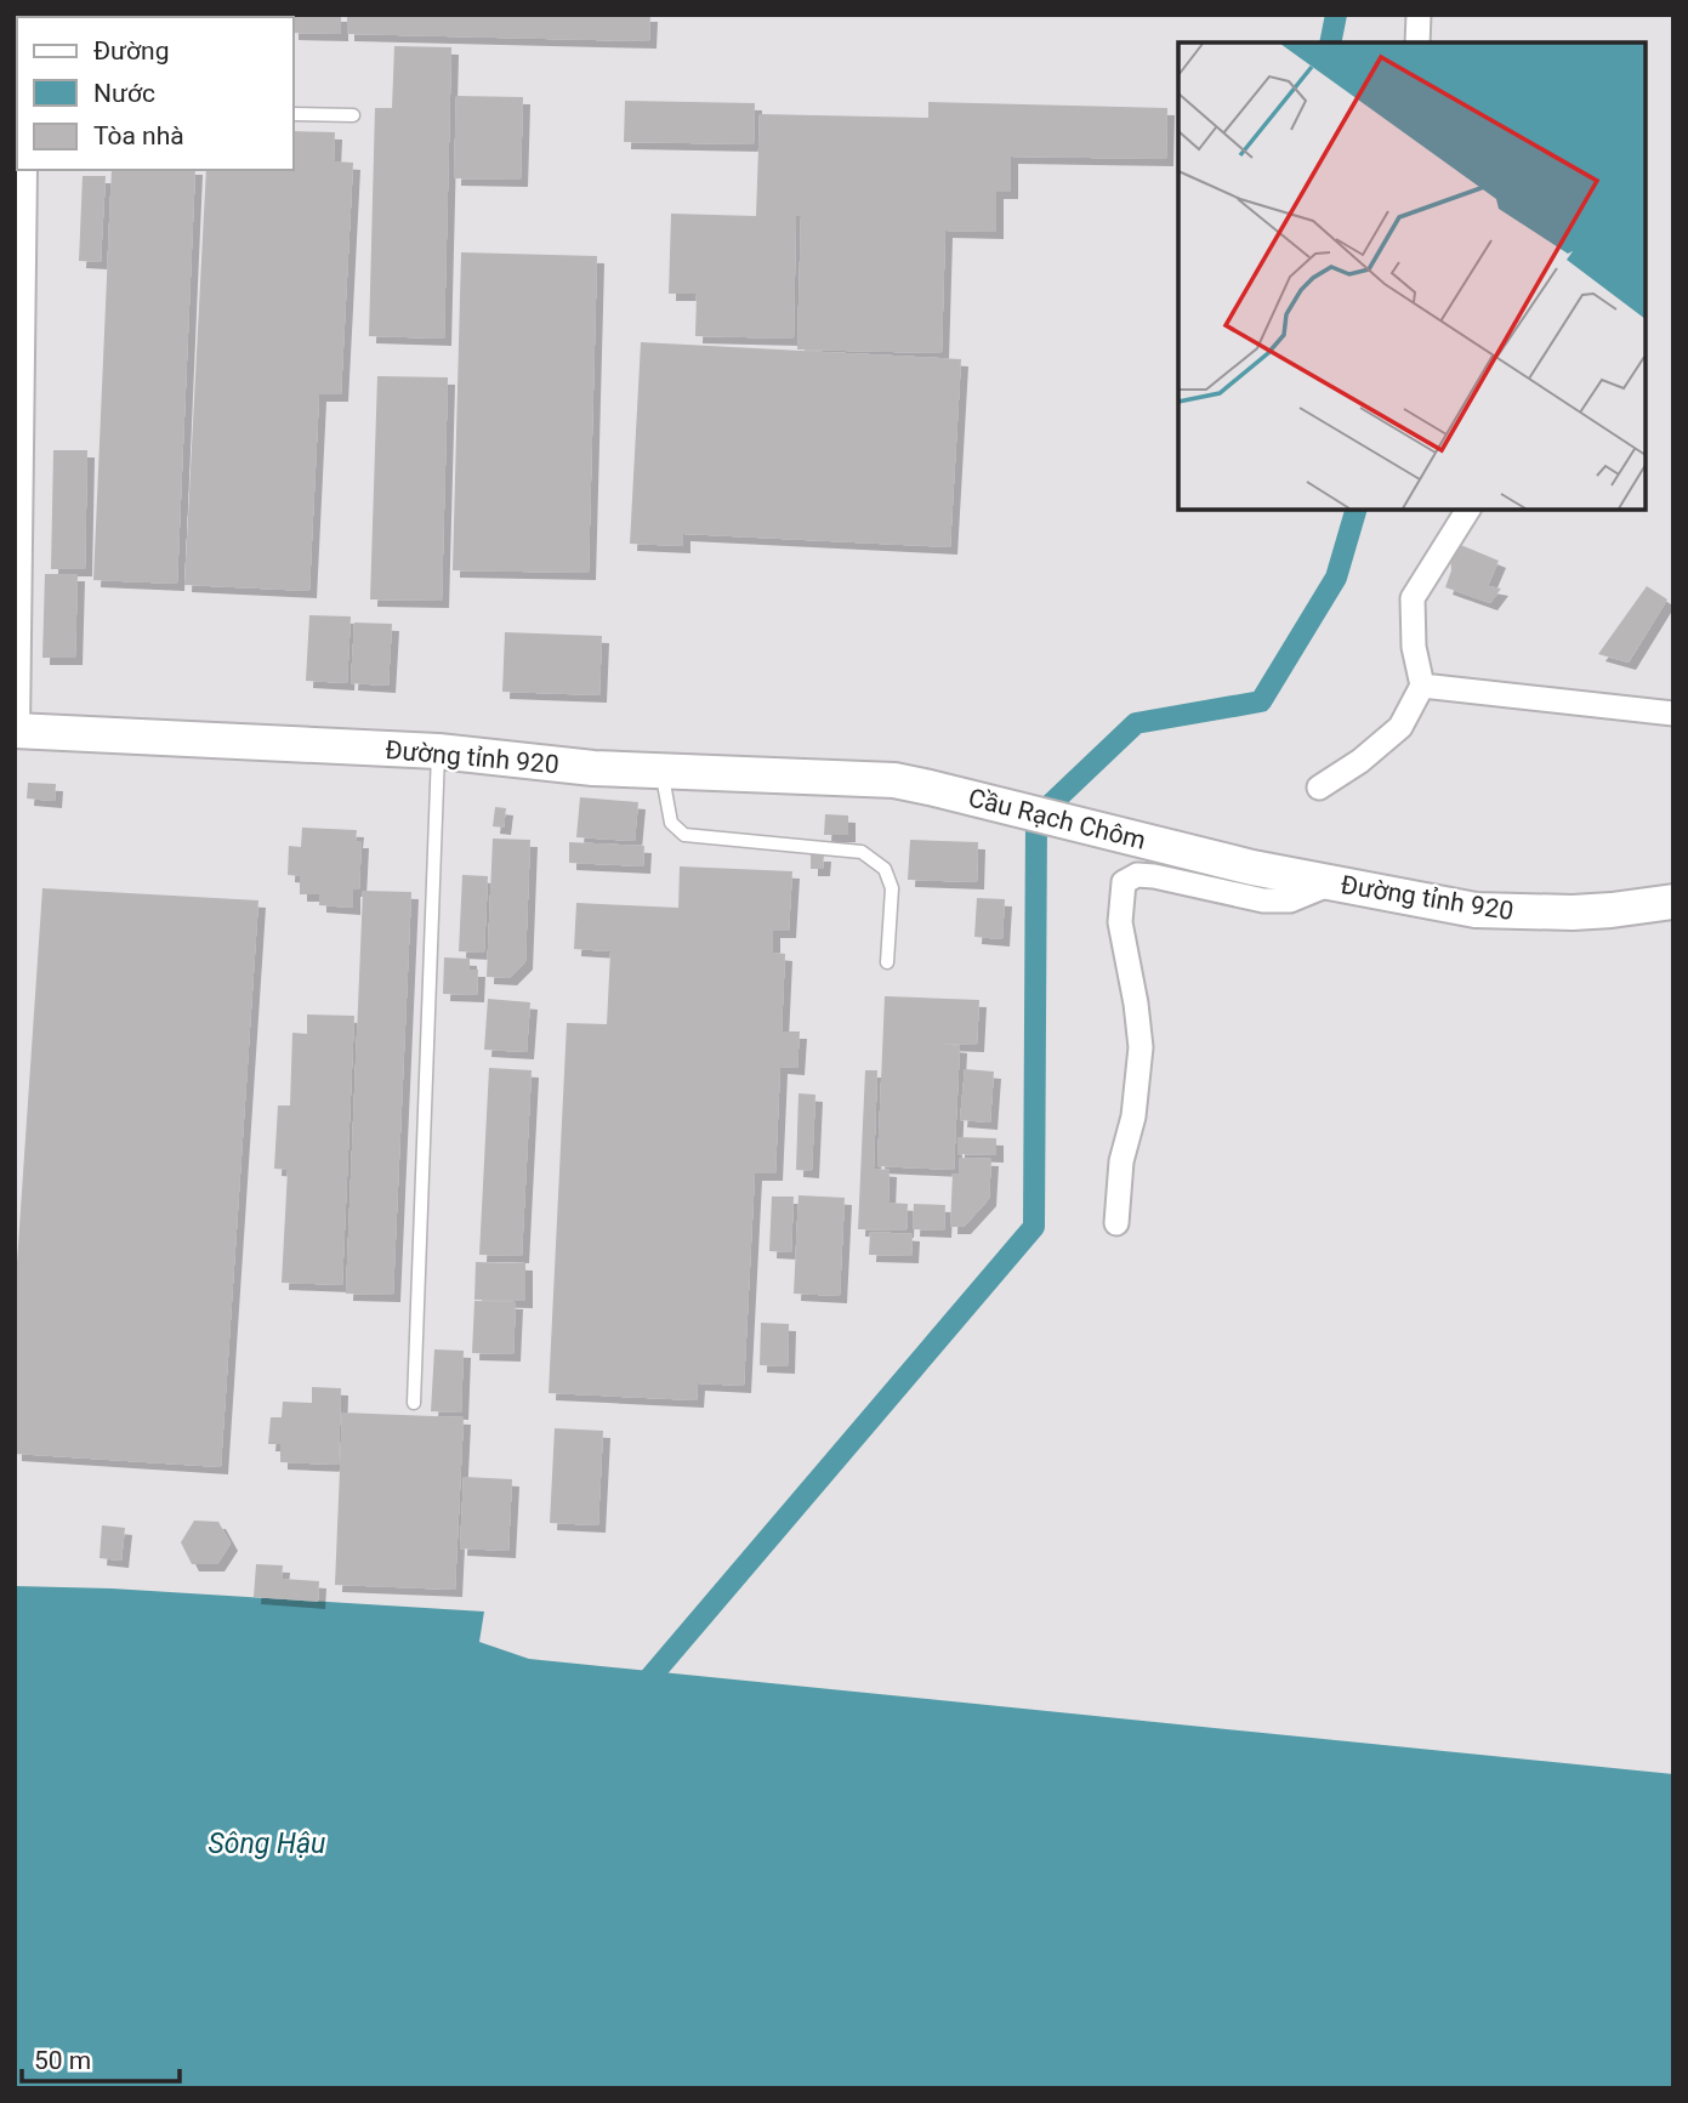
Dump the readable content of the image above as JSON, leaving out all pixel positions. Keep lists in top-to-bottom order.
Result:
{
  "streets": {
    "main road": ["Đường tỉnh 920", "Cầu Rạch Chôm"]
  },
  "crossings": [
    ["Đường tỉnh 920", "Cầu Rạch Chôm"]
  ],
  "water": ["Sông Hậu"],
  "legend": ["Đường", "Nước", "Tòa nhà"],
  "scale_bar": "50 m"
}
